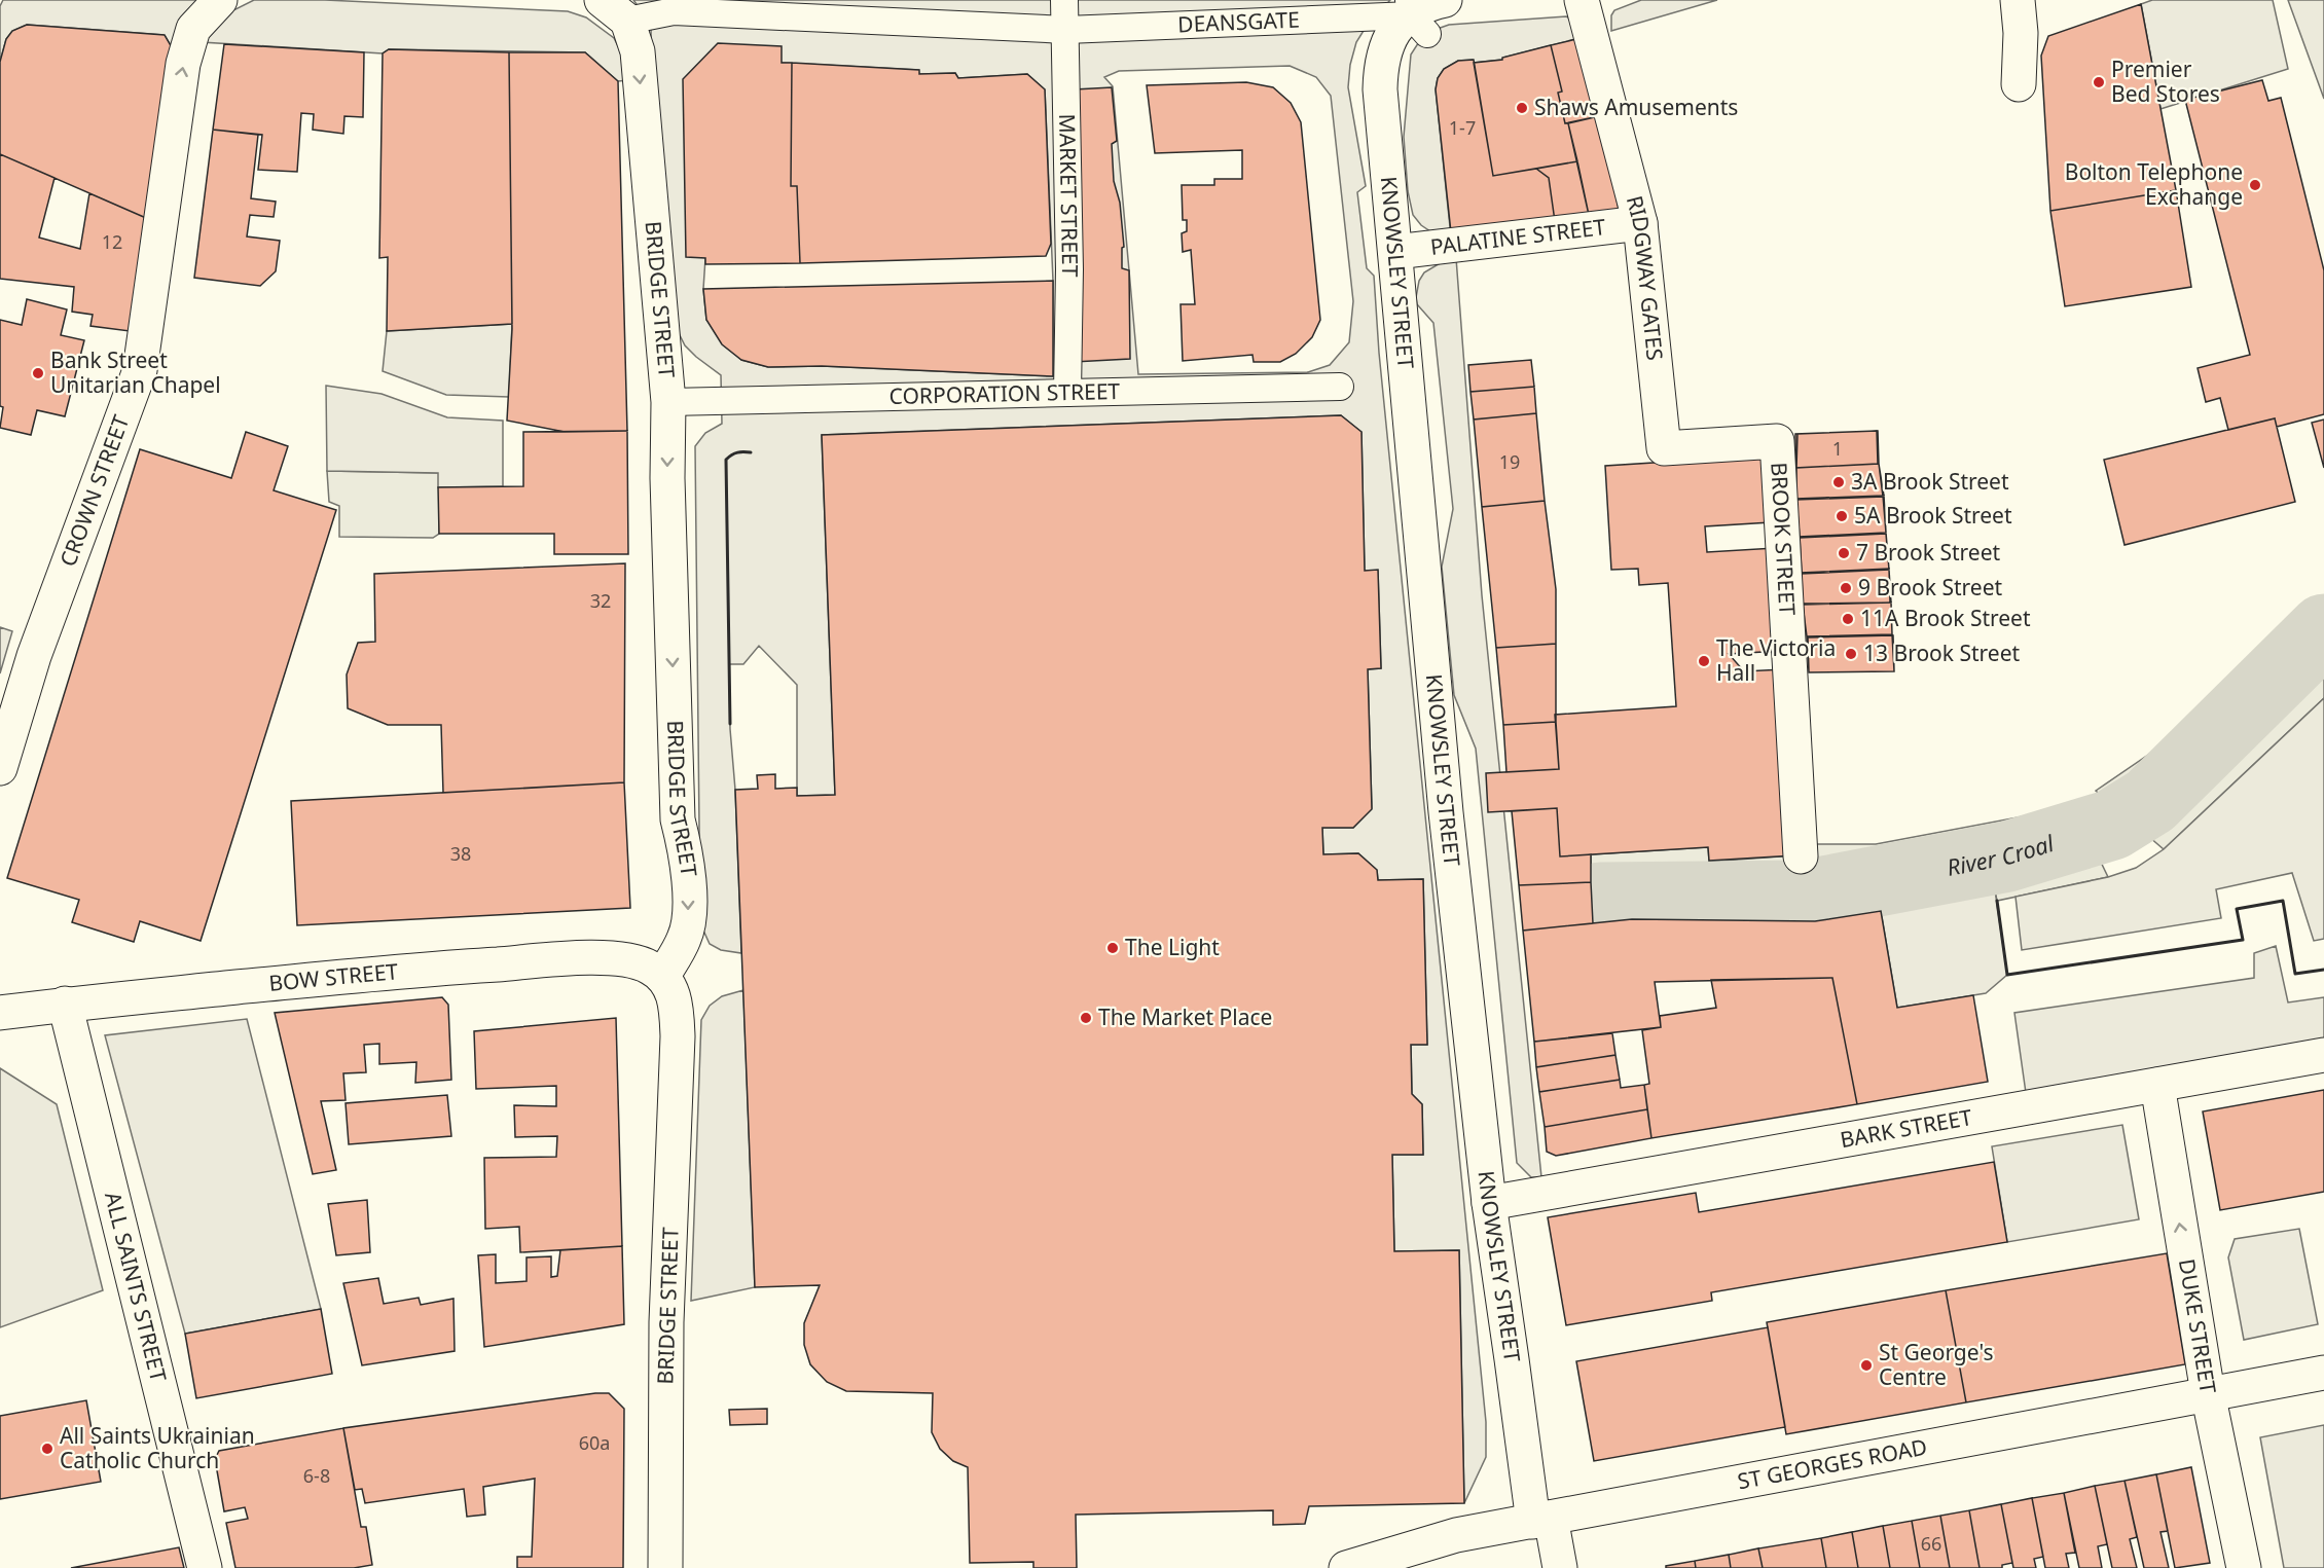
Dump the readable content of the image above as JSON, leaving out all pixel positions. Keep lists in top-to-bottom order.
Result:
{
  "streets": {
    "street": [
      "DEANSGATE",
      "MARKET STREET",
      "PALATINE STREET",
      "KNOWSLEY STREET",
      "RIDGWAY GATES",
      "BRIDGE STREET",
      "CORPORATION STREET",
      "CROWN STREET",
      "BROOK STREET",
      "BOW STREET",
      "BARK STREET",
      "ALL SAINTS STREET",
      "DUKE STREET",
      "ST GEORGES ROAD"
    ]
  },
  "crossings": [
    ["DEANSGATE", "MARKET STREET"],
    ["DEANSGATE", "KNOWSLEY STREET"],
    ["DEANSGATE", "BRIDGE STREET"],
    ["MARKET STREET", "CORPORATION STREET"],
    ["PALATINE STREET", "KNOWSLEY STREET"],
    ["PALATINE STREET", "RIDGWAY GATES"],
    ["KNOWSLEY STREET", "BARK STREET"],
    ["KNOWSLEY STREET", "ST GEORGES ROAD"],
    ["RIDGWAY GATES", "BROOK STREET"],
    ["BRIDGE STREET", "CORPORATION STREET"],
    ["BRIDGE STREET", "BOW STREET"],
    ["BOW STREET", "ALL SAINTS STREET"],
    ["BARK STREET", "DUKE STREET"],
    ["DUKE STREET", "ST GEORGES ROAD"]
  ],
  "one_way": ["BRIDGE STREET", "CROWN STREET", "DUKE STREET"],
  "water": ["River Croal"],
  "places": [
    "Premier Bed Stores",
    "Shaws Amusements",
    "Bolton Telephone Exchange",
    "Bank Street Unitarian Chapel",
    "3A Brook Street",
    "5A Brook Street",
    "7 Brook Street",
    "9 Brook Street",
    "11A Brook Street",
    "13 Brook Street",
    "The Victoria Hall",
    "The Light",
    "The Market Place",
    "St George's Centre",
    "All Saints Ukrainian Catholic Church"
  ],
  "house_numbers": [
    "1-7",
    "12",
    "1",
    "19",
    "32",
    "38",
    "60a",
    "6-8",
    "66"
  ]
}
